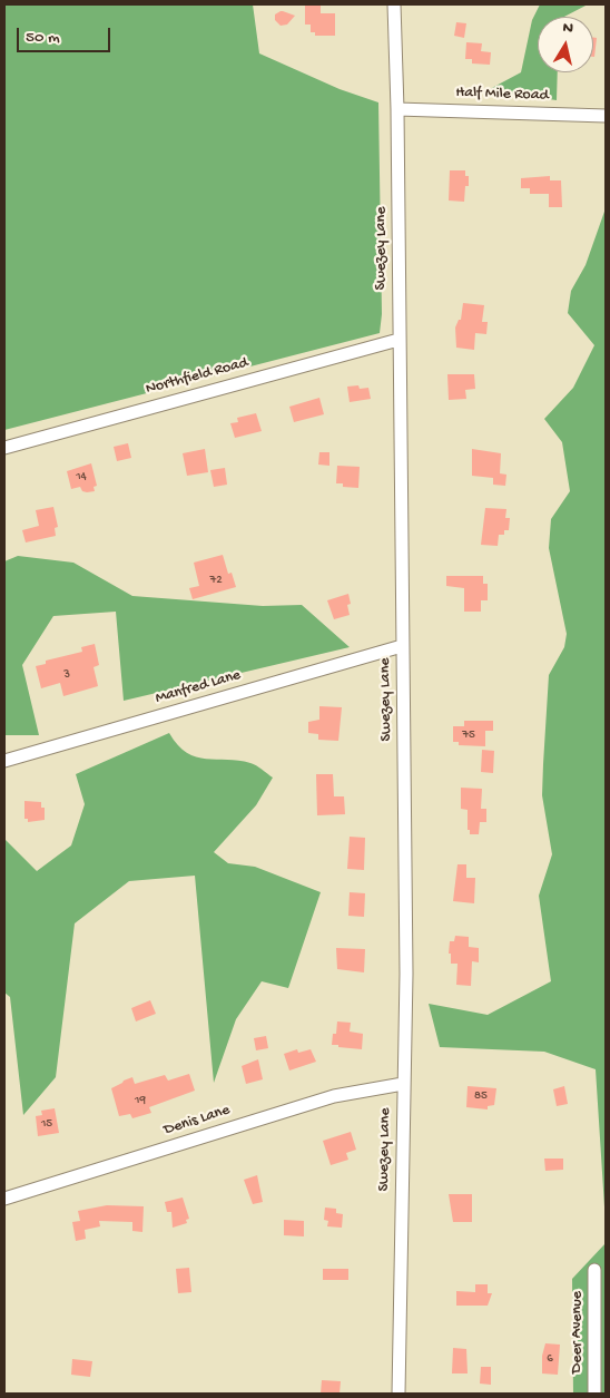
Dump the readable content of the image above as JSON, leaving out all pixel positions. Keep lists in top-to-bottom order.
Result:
{
  "streets": {
    "street": [
      "Half Mile Road",
      "Swezey Lane",
      "Northfield Road",
      "Manfred Lane",
      "Denis Lane",
      "Deer Avenue"
    ]
  },
  "crossings": [
    ["Half Mile Road", "Swezey Lane"],
    ["Swezey Lane", "Northfield Road"],
    ["Swezey Lane", "Manfred Lane"],
    ["Swezey Lane", "Denis Lane"]
  ],
  "house_numbers": [
    "14",
    "72",
    "3",
    "75",
    "85",
    "19",
    "15",
    "6"
  ],
  "scale_bar": "50 m",
  "north": "top"
}
